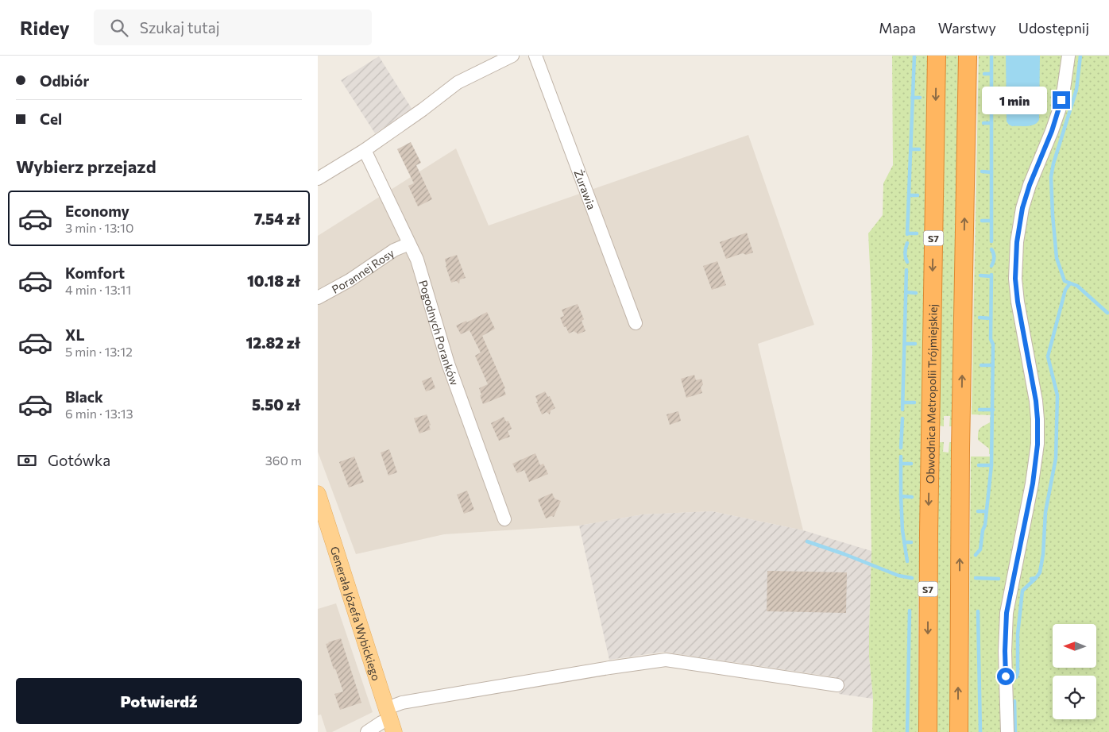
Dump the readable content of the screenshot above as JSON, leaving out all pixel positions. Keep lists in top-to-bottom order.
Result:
{
  "streets": {
    "highway": ["S7", "Obwodnica Metropolii Trójmiejskiej"],
    "main road": ["Generała Józefa Wybickiego"],
    "street": ["Żurawia", "Porannej Rosy", "Pogodnych Poranków"]
  },
  "crossings": [
    ["Porannej Rosy", "Pogodnych Poranków"]
  ],
  "north": "left",
  "page": {
    "header": "Ridey",
    "search": "Szukaj tutaj",
    "nav": ["Mapa", "Warstwy", "Udostępnij"],
    "banner": ["Odbiór", "Cel"],
    "bubble": "1 min",
    "heading": "Wybierz przejazd",
    "list": [
      {
        "name": "Economy",
        "note": "3 min · 13:10",
        "value": "7.54 zł"
      },
      {
        "name": "Komfort",
        "note": "4 min · 13:11",
        "value": "10.18 zł"
      },
      {
        "name": "XL",
        "note": "5 min · 13:12",
        "value": "12.82 zł"
      },
      {
        "name": "Black",
        "note": "6 min · 13:13",
        "value": "5.50 zł"
      }
    ],
    "pay": ["Gotówka", "360 m"],
    "buttons": "Potwierdź"
  }
}
